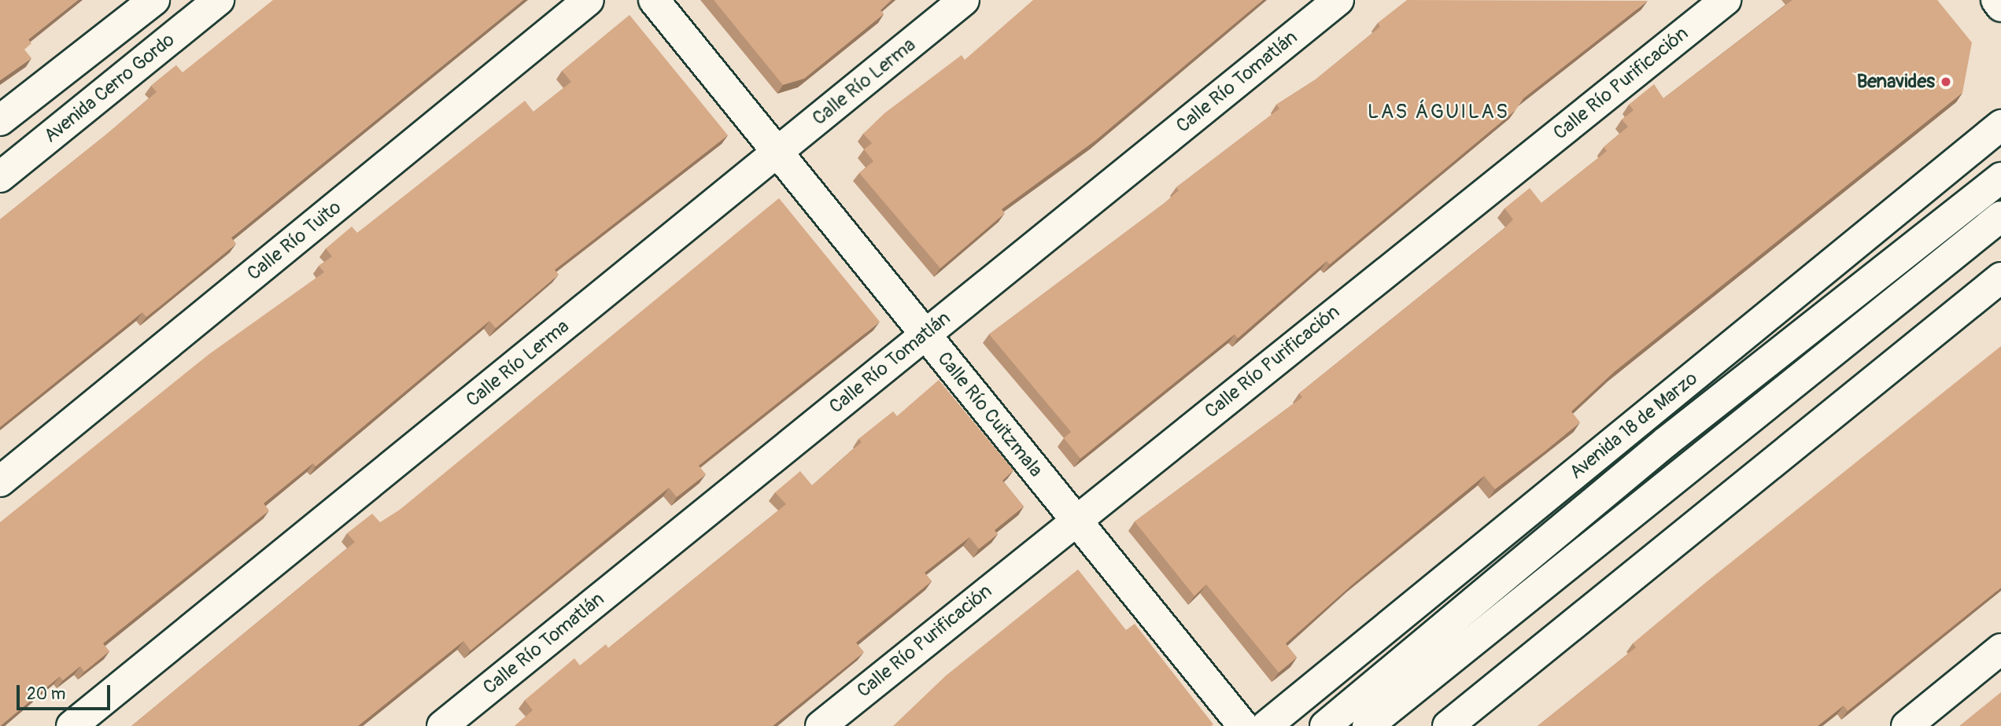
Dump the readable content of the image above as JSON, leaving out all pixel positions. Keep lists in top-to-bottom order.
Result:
{
  "streets": {
    "street": [
      "Calle Río Lerma",
      "Calle Río Tomatlán",
      "Calle Río Purificación",
      "Avenida Cerro Gordo",
      "Calle Río Tuito",
      "Calle Río Cuitzmala",
      "Avenida 18 de Marzo"
    ]
  },
  "crossings": [
    ["Calle Río Lerma", "Calle Río Cuitzmala"],
    ["Calle Río Tomatlán", "Calle Río Cuitzmala"],
    ["Calle Río Purificación", "Calle Río Cuitzmala"]
  ],
  "districts": ["LAS ÁGUILAS"],
  "places": ["Benavides"],
  "scale_bar": "20 m"
}
